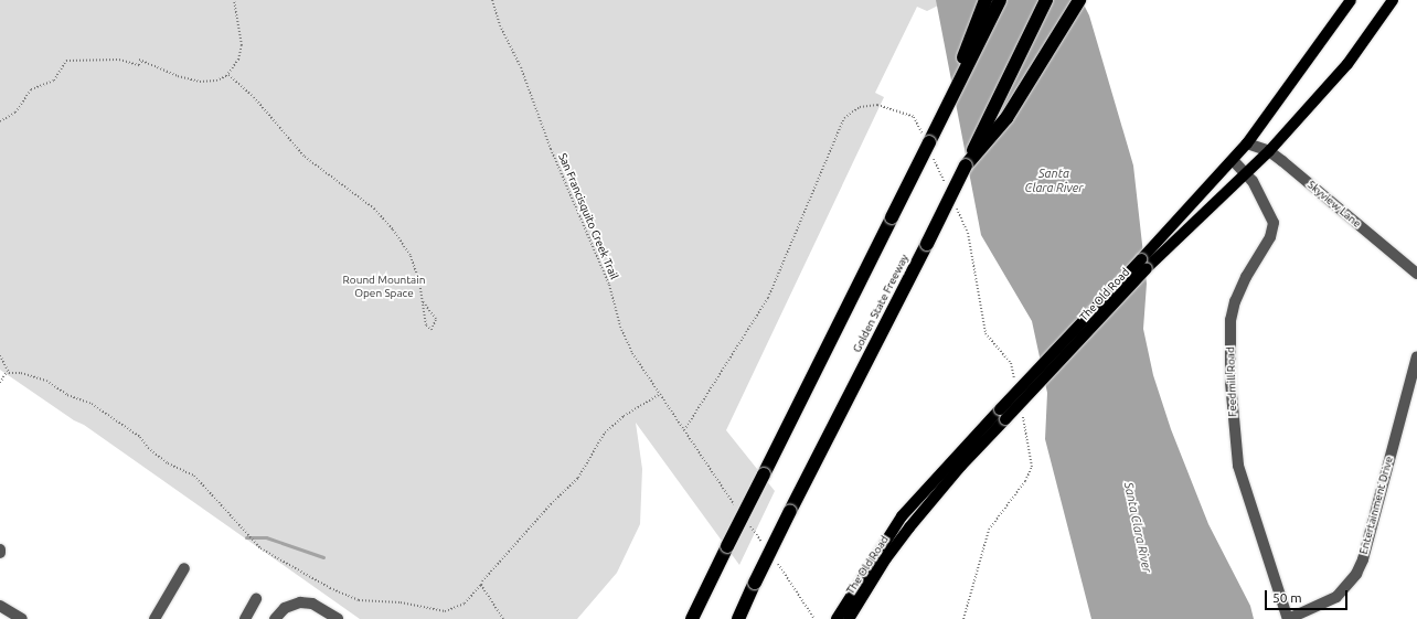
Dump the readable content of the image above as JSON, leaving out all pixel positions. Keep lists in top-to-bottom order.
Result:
{
  "streets": {
    "highway": ["Golden State Freeway"],
    "main road": ["The Old Road"],
    "street": ["Skyview Lane", "Feedmill Road", "Entertainment Drive"],
    "path": ["San Francisquito Creek Trail"]
  },
  "crossings": [
    ["Skyview Lane", "The Old Road"],
    ["The Old Road", "Feedmill Road"],
    ["Feedmill Road", "Entertainment Drive"]
  ],
  "water": ["Santa Clara River"],
  "parks": ["Round Mountain Open Space"],
  "scale_bar": "50 m"
}
